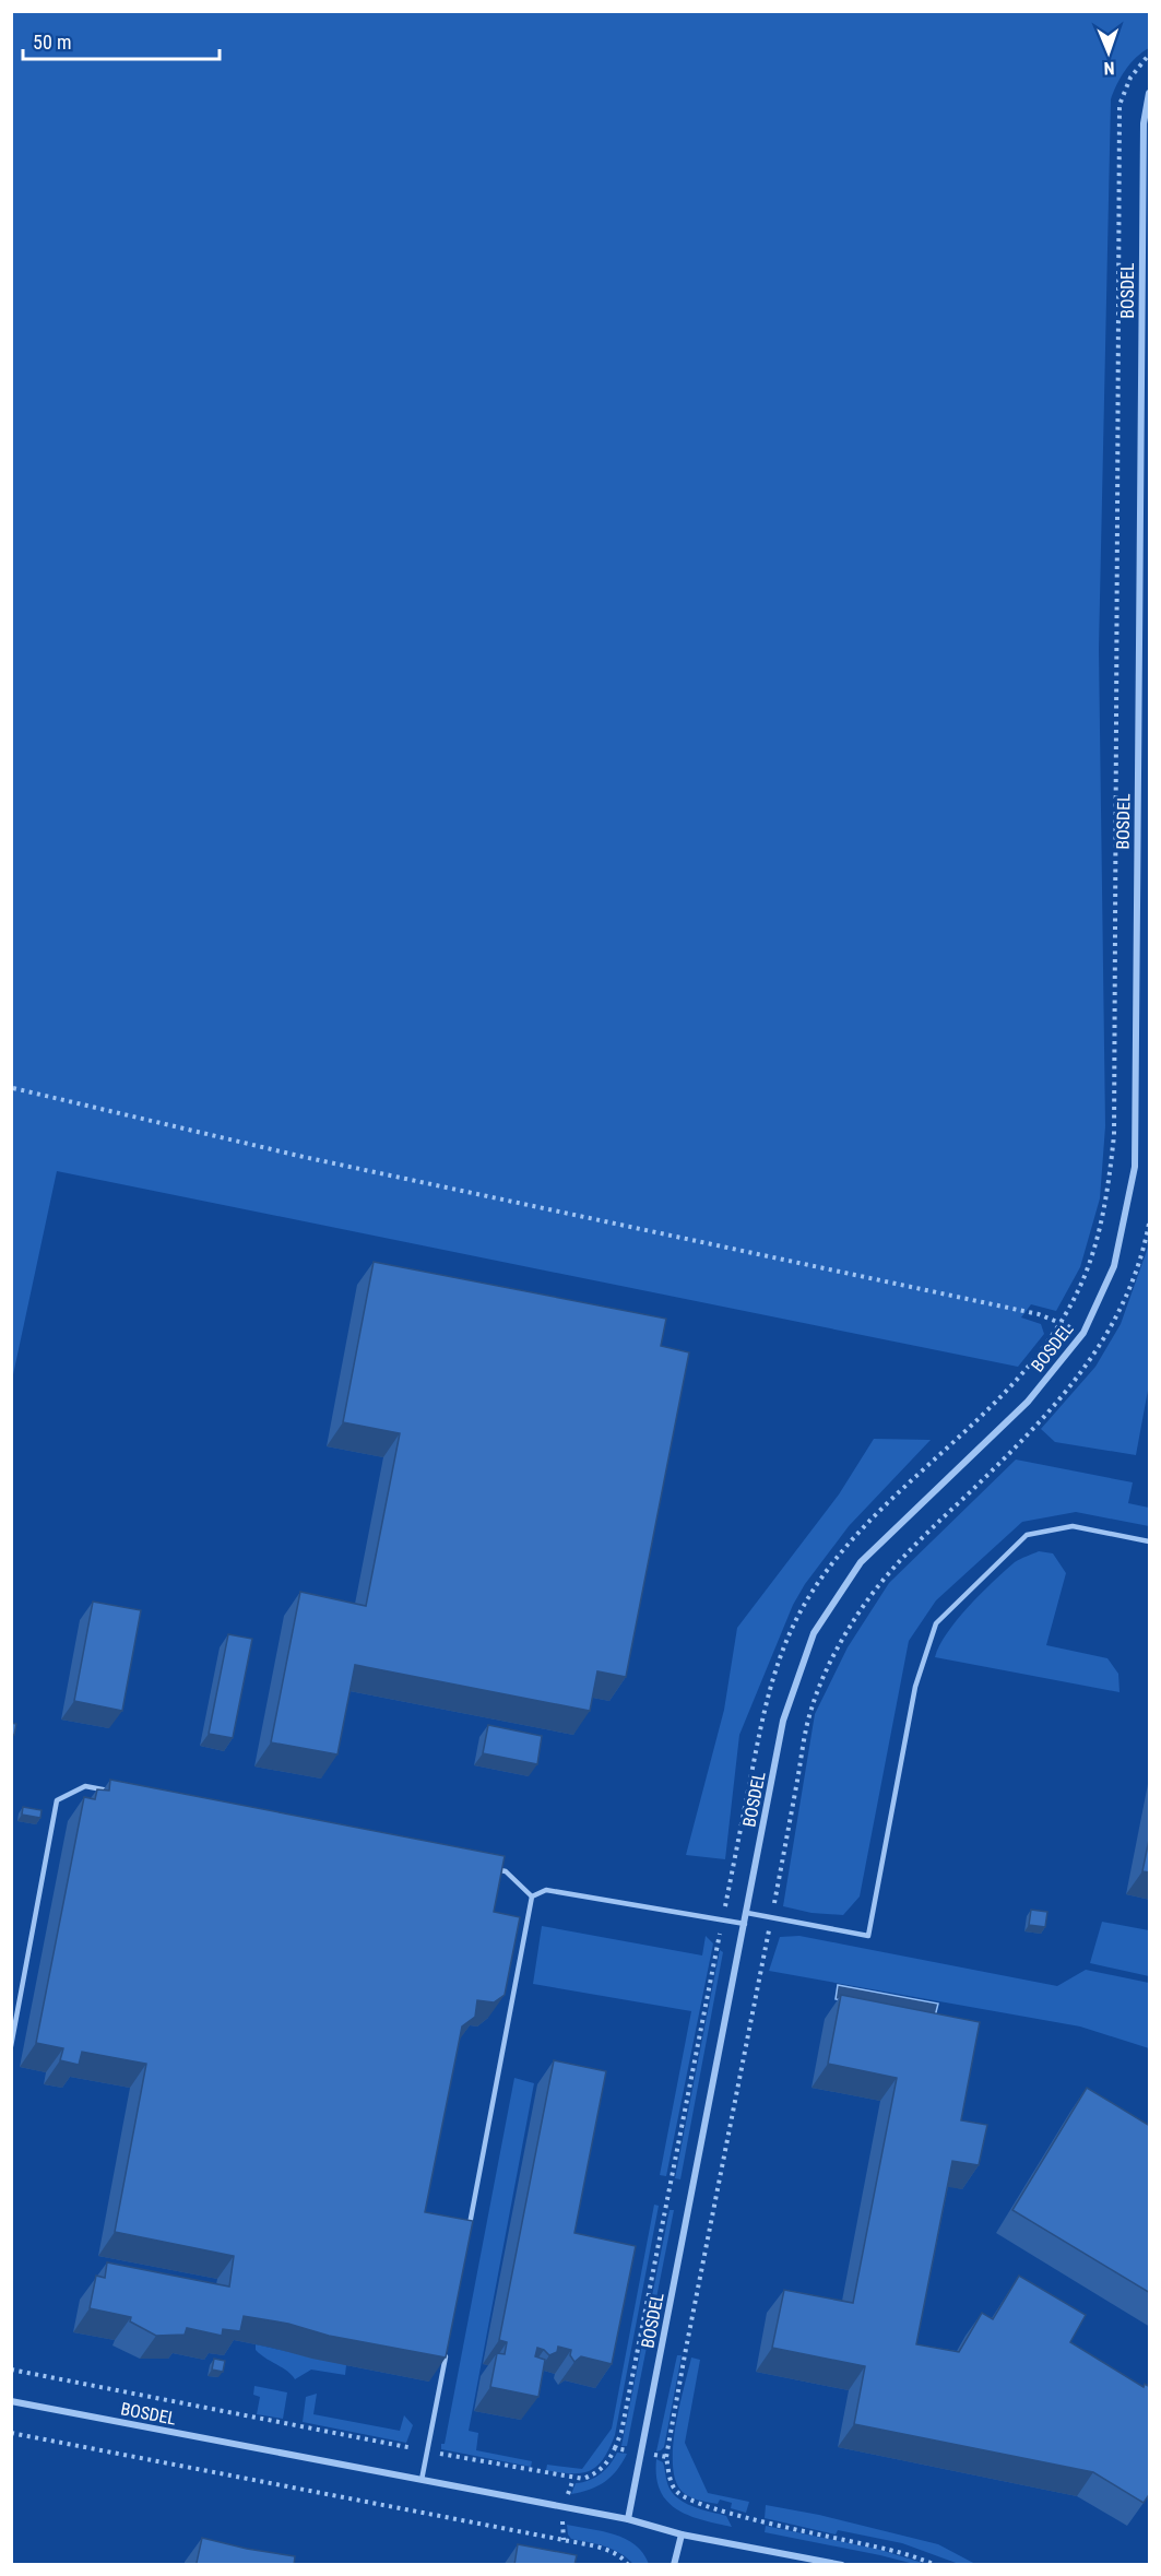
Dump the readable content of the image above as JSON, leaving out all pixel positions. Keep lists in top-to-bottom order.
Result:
{
  "streets": {
    "street": ["BOSDEL"]
  },
  "scale_bar": "50 m",
  "north": "bottom"
}
